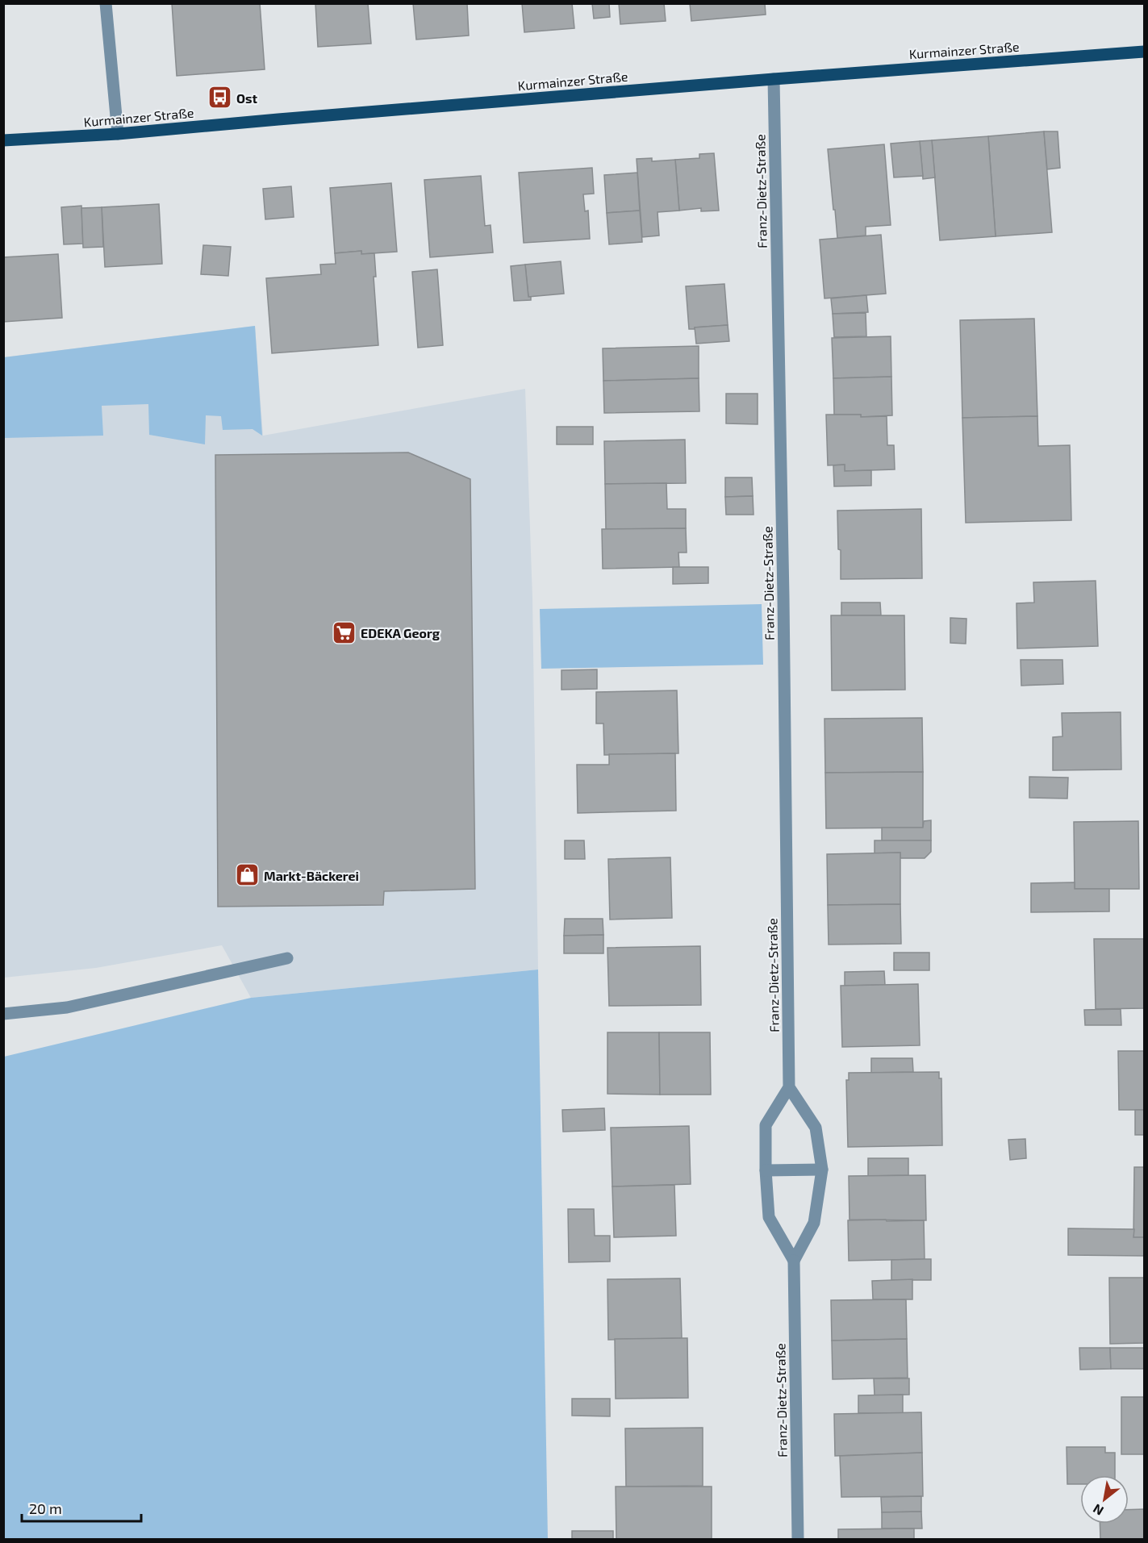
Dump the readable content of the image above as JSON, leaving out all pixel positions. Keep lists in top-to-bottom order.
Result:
{
  "streets": {
    "main road": ["Kurmainzer Straße"],
    "street": ["Franz-Dietz-Straße"]
  },
  "crossings": [
    ["Kurmainzer Straße", "Franz-Dietz-Straße"]
  ],
  "places": {
    "bus stop": ["Ost"],
    "supermarket": ["EDEKA Georg"],
    "shop": ["Markt-Bäckerei"]
  },
  "scale_bar": "20 m",
  "north": "bottom left"
}
